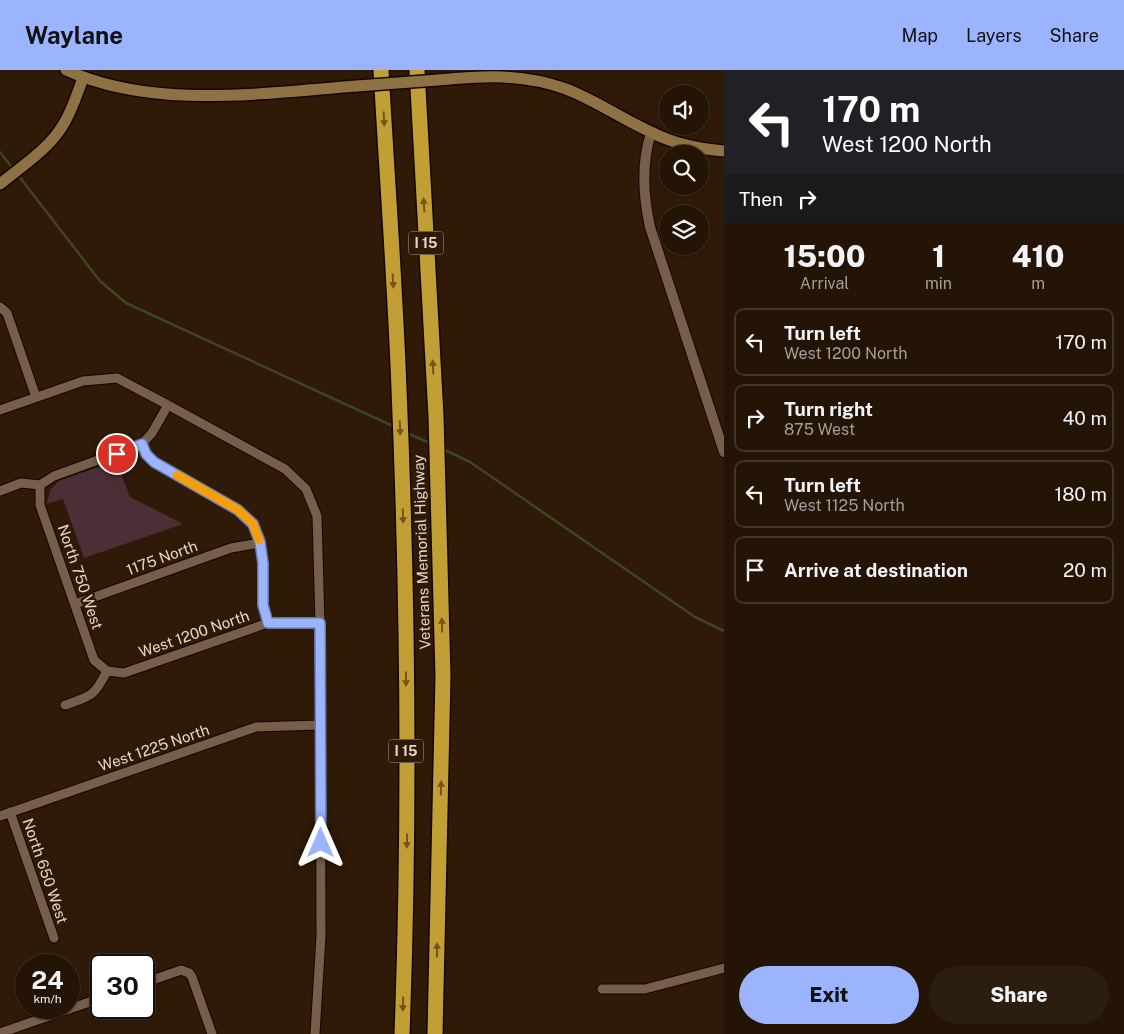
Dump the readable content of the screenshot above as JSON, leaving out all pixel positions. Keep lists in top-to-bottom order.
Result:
{
  "streets": {
    "highway": ["I 15", "Veterans Memorial Highway"],
    "street": [
      "1175 North",
      "North 750 West",
      "West 1200 North",
      "West 1225 North",
      "North 650 West"
    ]
  },
  "crossings": [
    ["1175 North", "North 750 West"],
    ["North 750 West", "West 1200 North"],
    ["West 1225 North", "North 650 West"]
  ],
  "page": {
    "header": "Waylane",
    "nav": ["Map", "Layers", "Share"],
    "turn": ["170 m", "West 1200 North"],
    "then": "Then",
    "eta": [
      "15:00",
      "Arrival",
      "1",
      "min",
      "410",
      "m"
    ],
    "list": [
      {
        "name": "Turn left",
        "note": "West 1200 North",
        "value": "170 m"
      },
      {
        "name": "Turn right",
        "note": "875 West",
        "value": "40 m"
      },
      {
        "name": "Turn left",
        "note": "West 1125 North",
        "value": "180 m"
      },
      {
        "name": "Arrive at destination",
        "value": "20 m"
      }
    ],
    "speed": "24 km/h",
    "limit": "30",
    "buttons": ["Exit", "Share"]
  }
}
